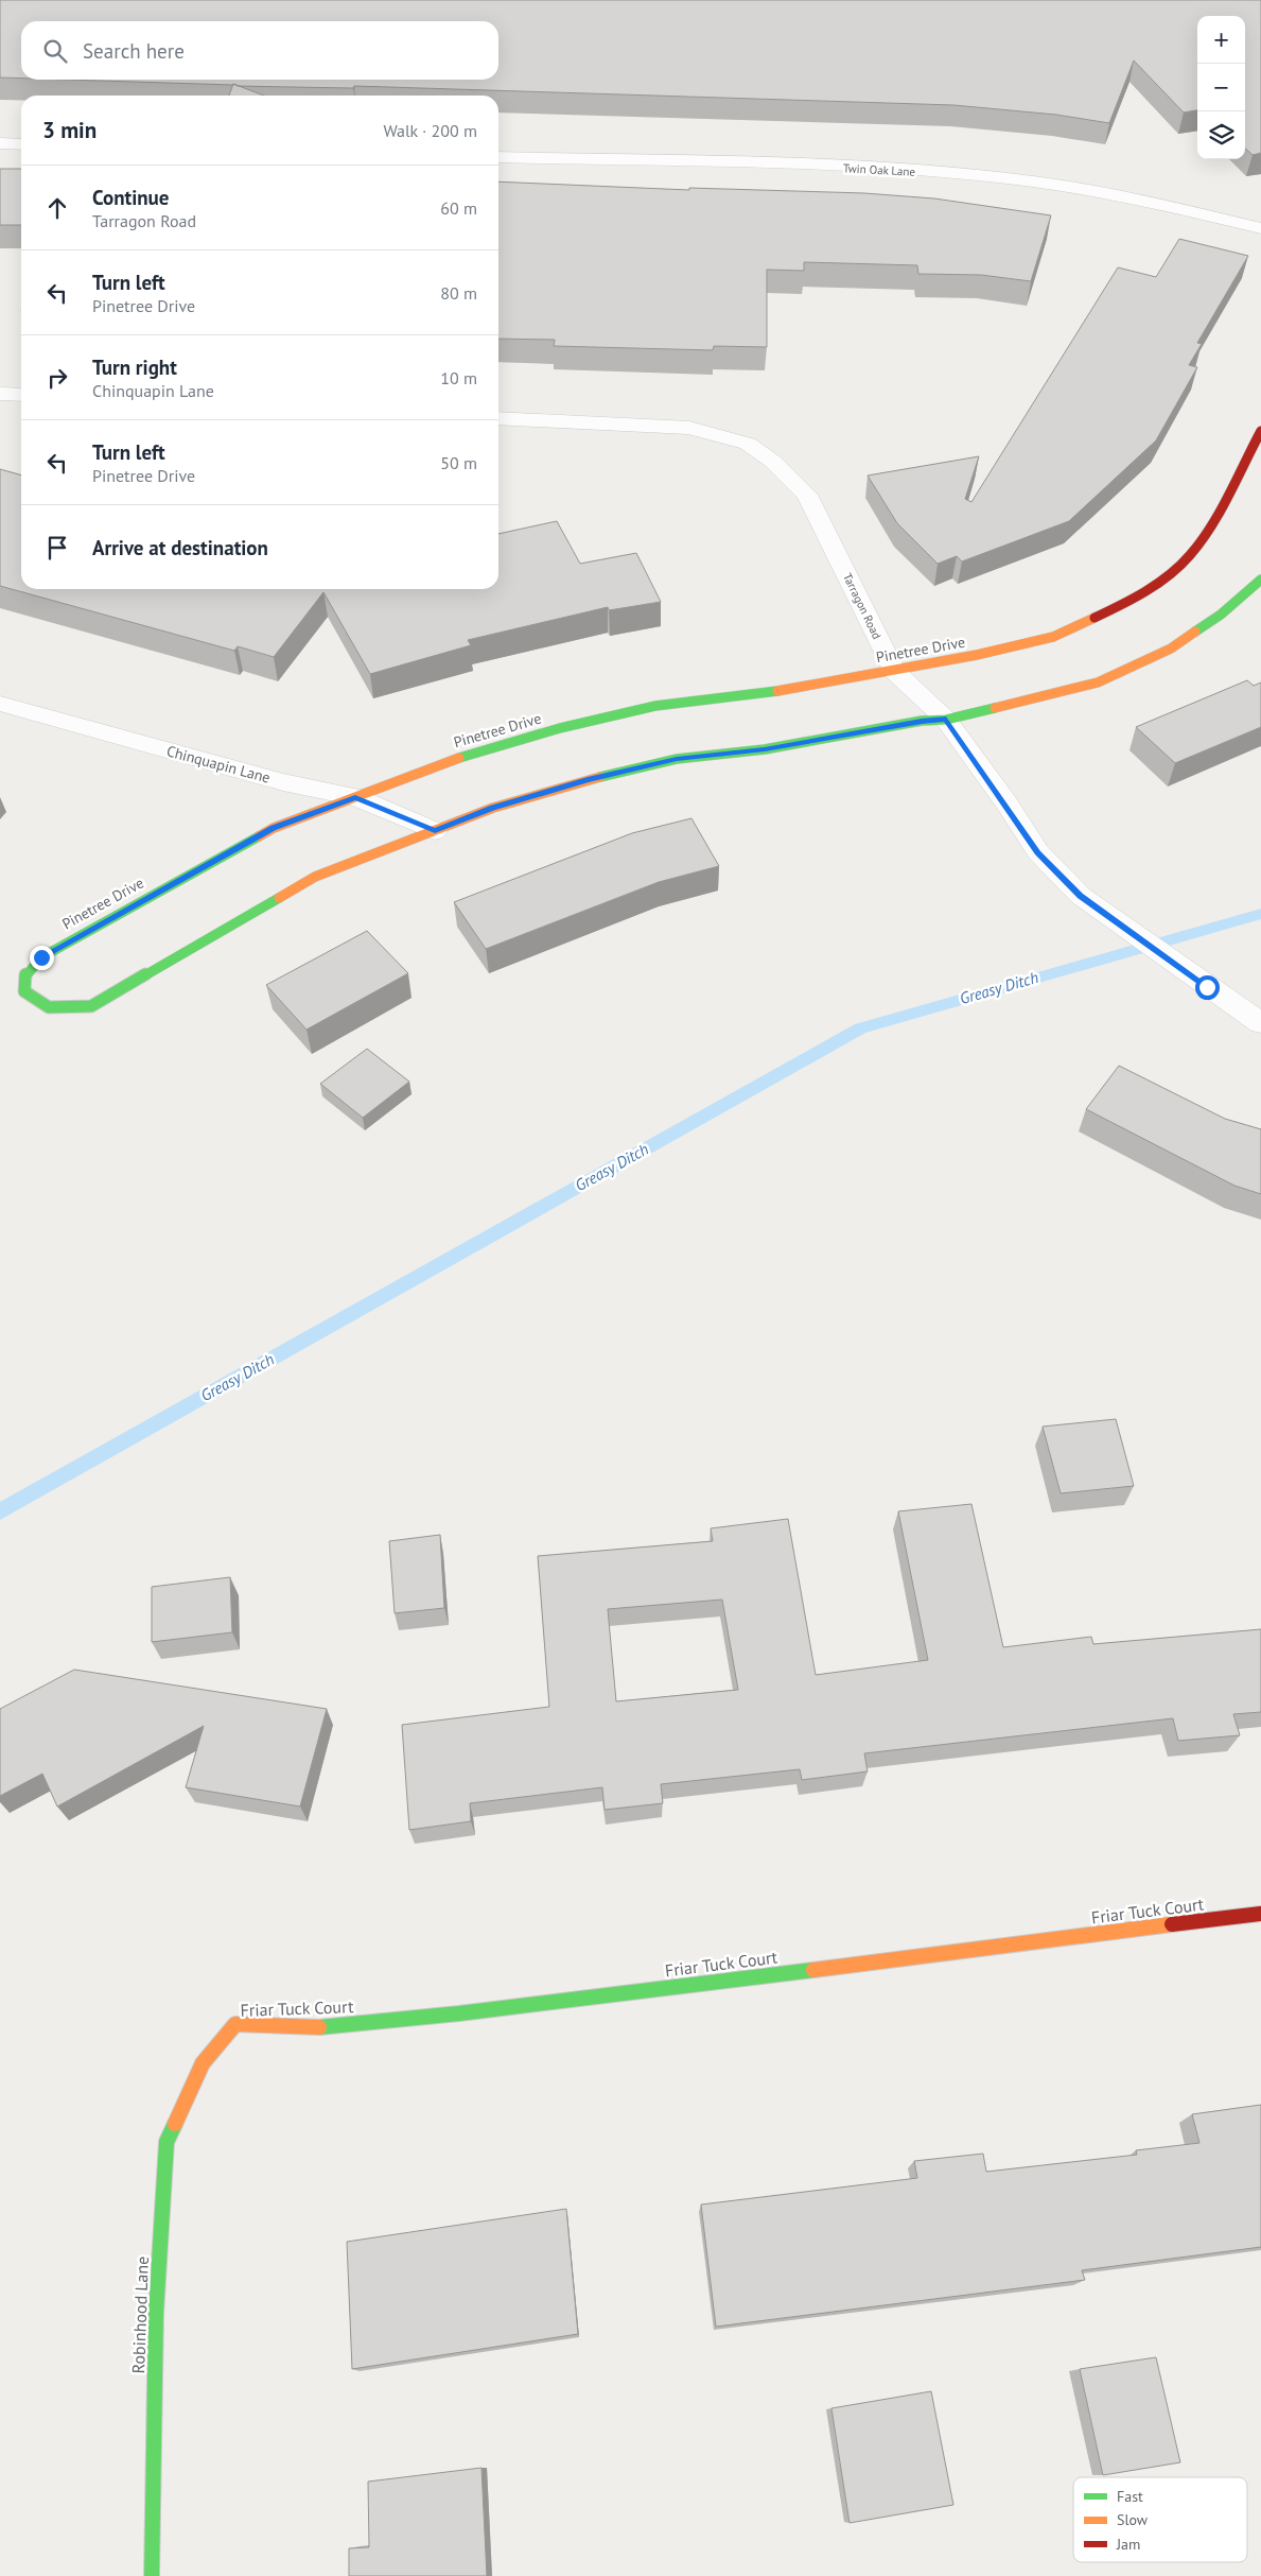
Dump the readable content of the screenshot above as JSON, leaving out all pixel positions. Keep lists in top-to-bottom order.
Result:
{
  "streets": {
    "street": [
      "Twin Oak Lane",
      "Tarragon Road",
      "Pinetree Drive",
      "Chinquapin Lane",
      "Friar Tuck Court",
      "Robinhood Lane"
    ]
  },
  "crossings": [
    ["Tarragon Road", "Pinetree Drive"],
    ["Pinetree Drive", "Chinquapin Lane"],
    ["Friar Tuck Court", "Robinhood Lane"]
  ],
  "water": ["Greasy Ditch"],
  "legend": ["Fast", "Slow", "Jam"],
  "page": {
    "map_buttons": ["+", "−"],
    "search": "Search here",
    "heading": ["3 min", "Walk · 200 m"],
    "list": [
      ["Continue", "Tarragon Road", "60 m"],
      ["Turn left", "Pinetree Drive", "80 m"],
      ["Turn right", "Chinquapin Lane", "10 m"],
      ["Turn left", "Pinetree Drive", "50 m"],
      "Arrive at destination"
    ]
  }
}
